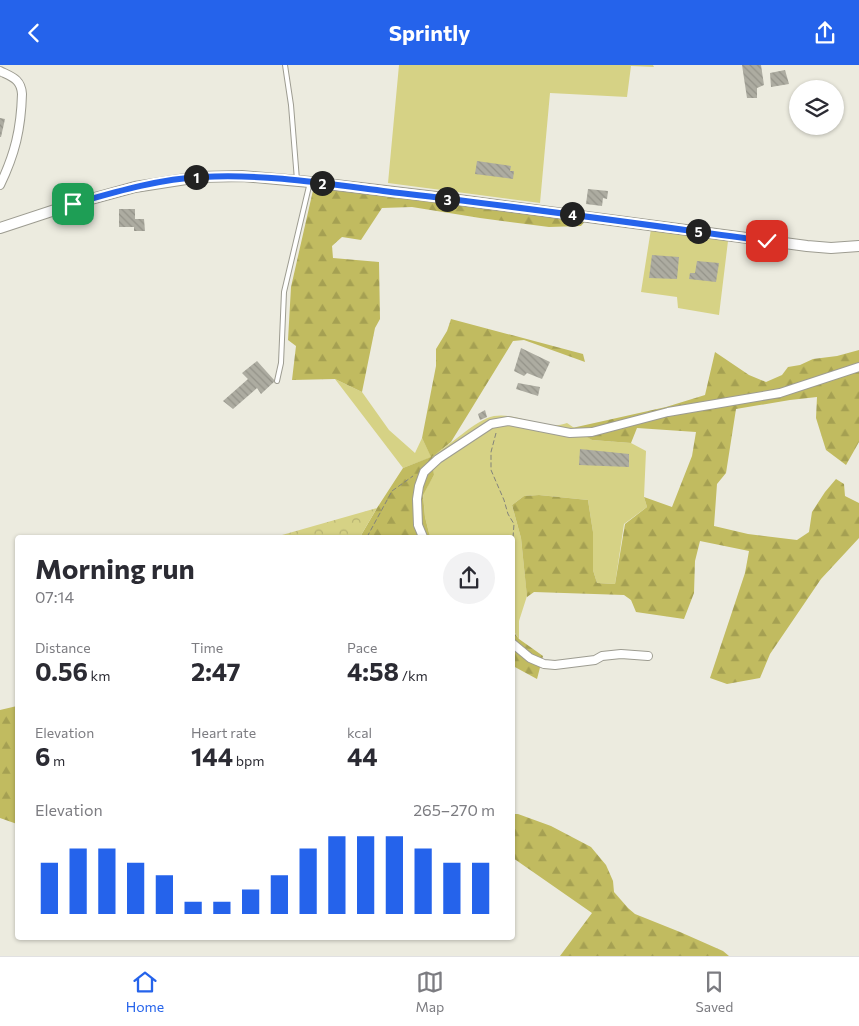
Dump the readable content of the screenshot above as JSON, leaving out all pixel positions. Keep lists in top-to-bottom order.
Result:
{
  "page": {
    "header": "Sprintly",
    "pins": [
      "1",
      "2",
      "3",
      "4",
      "5"
    ],
    "heading": ["Morning run", "07:14"],
    "stats": [
      ["Distance", "0.56 km"],
      ["Time", "2:47"],
      ["Pace", "4:58 /km"],
      ["Elevation", "6 m"],
      ["Heart rate", "144 bpm"],
      ["kcal", "44"]
    ],
    "chart": ["Elevation", "265–270 m"],
    "tabs": ["Home", "Map", "Saved"]
  }
}
